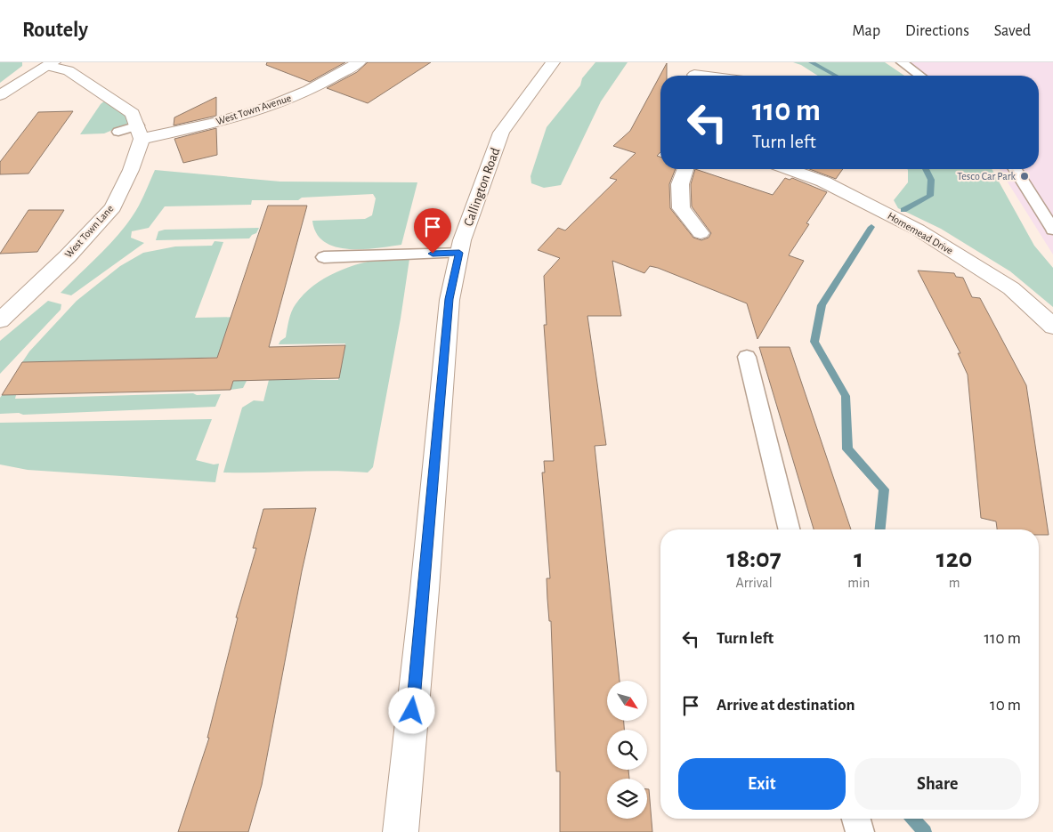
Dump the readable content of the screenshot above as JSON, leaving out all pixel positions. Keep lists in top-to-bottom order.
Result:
{
  "streets": {
    "street": [
      "West Town Avenue",
      "Callington Road",
      "West Town Lane",
      "Homemead Drive"
    ]
  },
  "crossings": [
    ["West Town Avenue", "West Town Lane"]
  ],
  "places": ["Tesco Car Park"],
  "north": "bottom right",
  "page": {
    "header": "Routely",
    "nav": ["Map", "Directions", "Saved"],
    "turn": ["110 m", "Turn left"],
    "eta": [
      "18:07",
      "Arrival",
      "1",
      "min",
      "120",
      "m"
    ],
    "list": [
      {
        "name": "Turn left",
        "value": "110 m"
      },
      {
        "name": "Arrive at destination",
        "value": "10 m"
      }
    ],
    "buttons": ["Exit", "Share"]
  }
}
